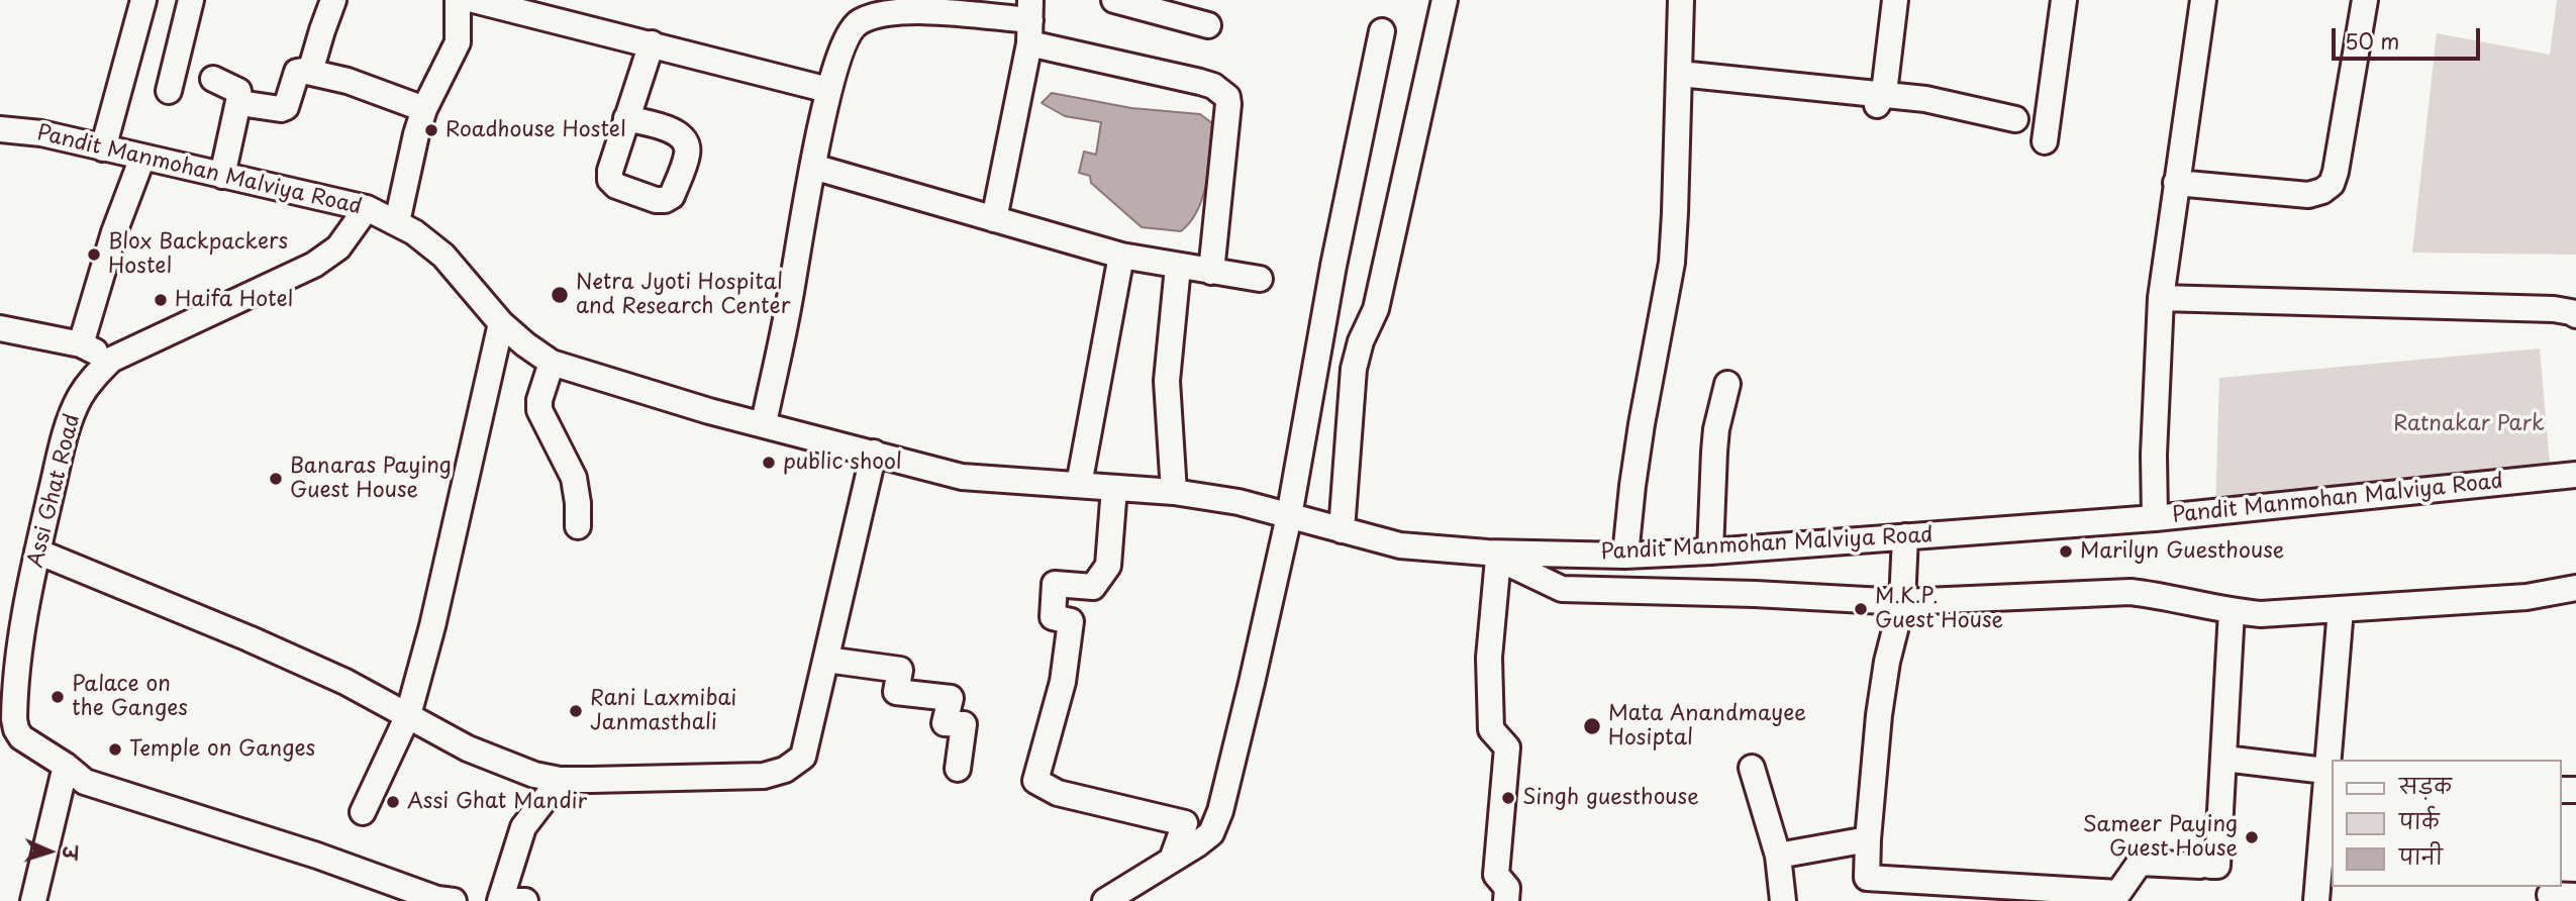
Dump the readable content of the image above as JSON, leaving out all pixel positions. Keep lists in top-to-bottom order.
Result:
{
  "streets": {
    "street": ["Pandit Manmohan Malviya Road", "Assi Ghat Road"]
  },
  "crossings": [
    ["Pandit Manmohan Malviya Road", "Assi Ghat Road"]
  ],
  "parks": ["Ratnakar Park"],
  "places": [
    "Roadhouse Hostel",
    "Blox Backpackers Hostel",
    "Netra Jyoti Hospital and Research Center",
    "Haifa Hotel",
    "public shool",
    "Banaras Paying Guest House",
    "Marilyn Guesthouse",
    "M.K.P. Guest House",
    "Palace on the Ganges",
    "Rani Laxmibai Janmasthali",
    "Mata Anandmayee Hosiptal",
    "Temple on Ganges",
    "Singh guesthouse",
    "Assi Ghat Mandir",
    "Sameer Paying Guest House"
  ],
  "legend": ["सड़क", "पार्क", "पानी"],
  "scale_bar": "50 m",
  "north": "right"
}
